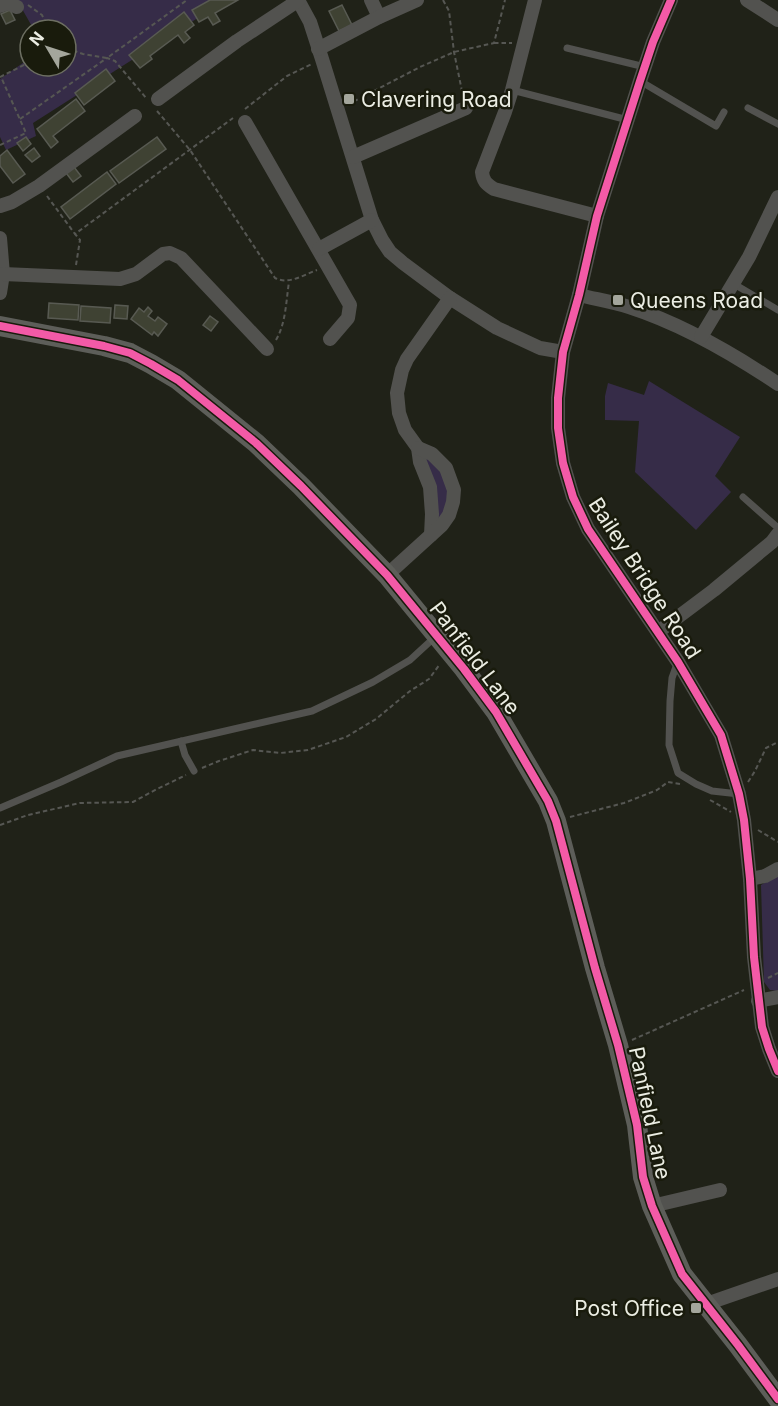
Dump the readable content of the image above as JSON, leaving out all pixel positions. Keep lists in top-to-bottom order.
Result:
{
  "streets": {
    "street": ["Bailey Bridge Road", "Panfield Lane"]
  },
  "places": {
    "transit": ["Clavering Road", "Queens Road", "Post Office"]
  },
  "north": "top left"
}
